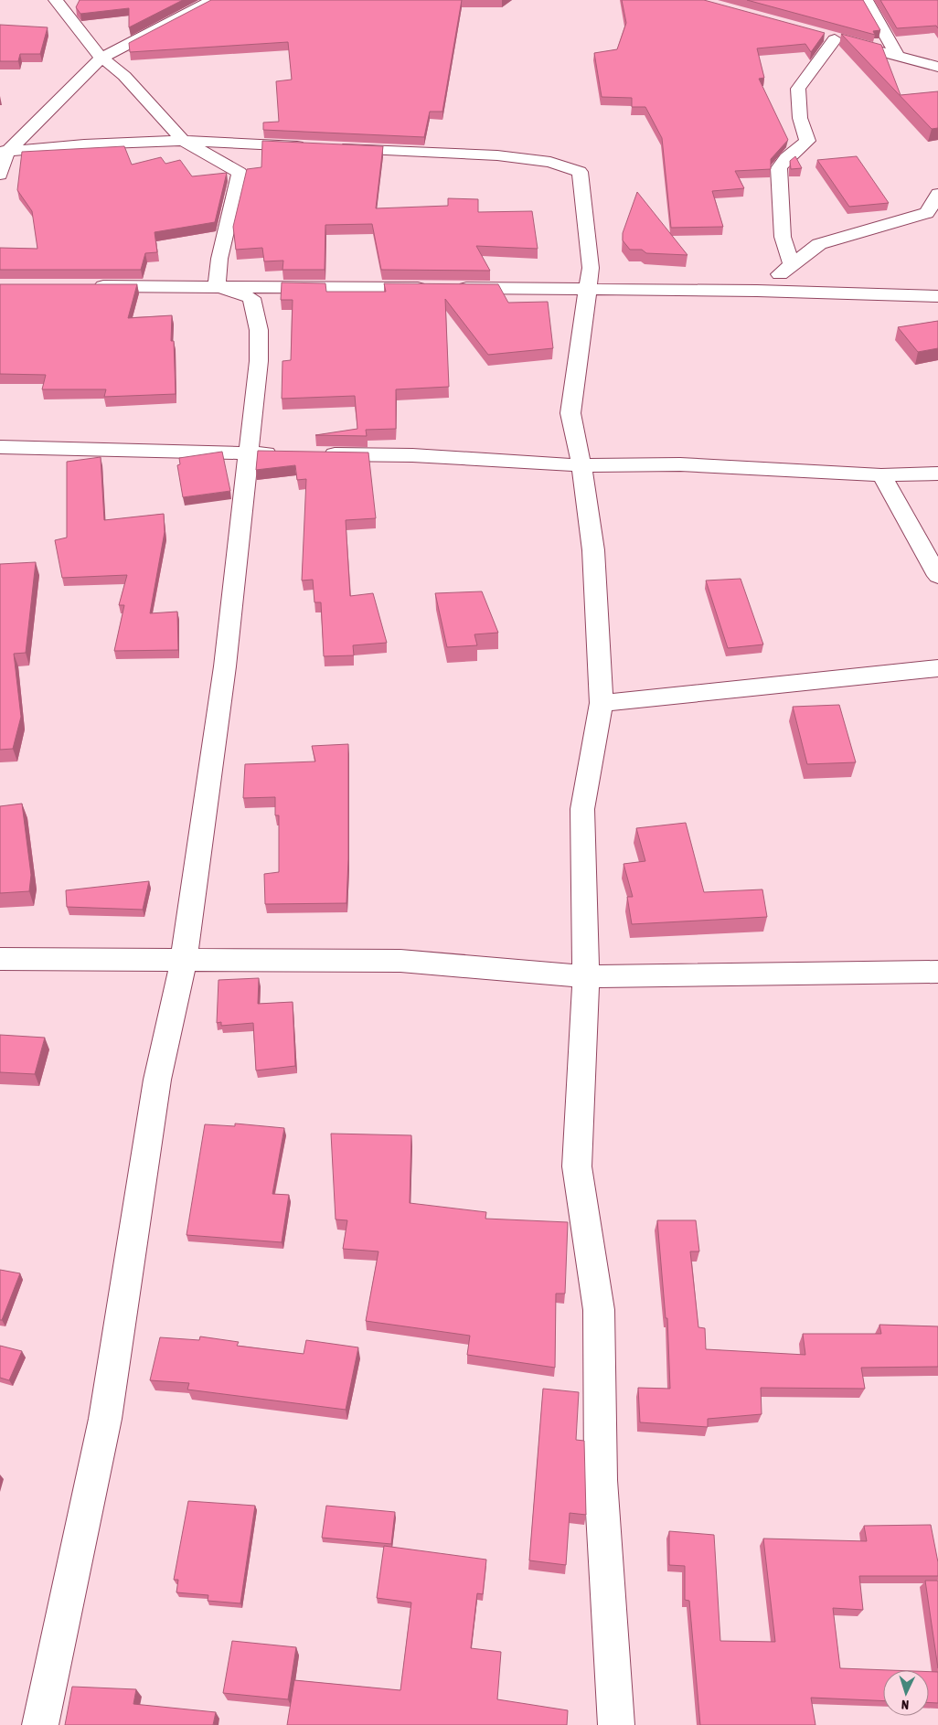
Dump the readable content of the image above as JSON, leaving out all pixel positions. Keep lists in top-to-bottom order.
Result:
{
  "north": "bottom"
}
